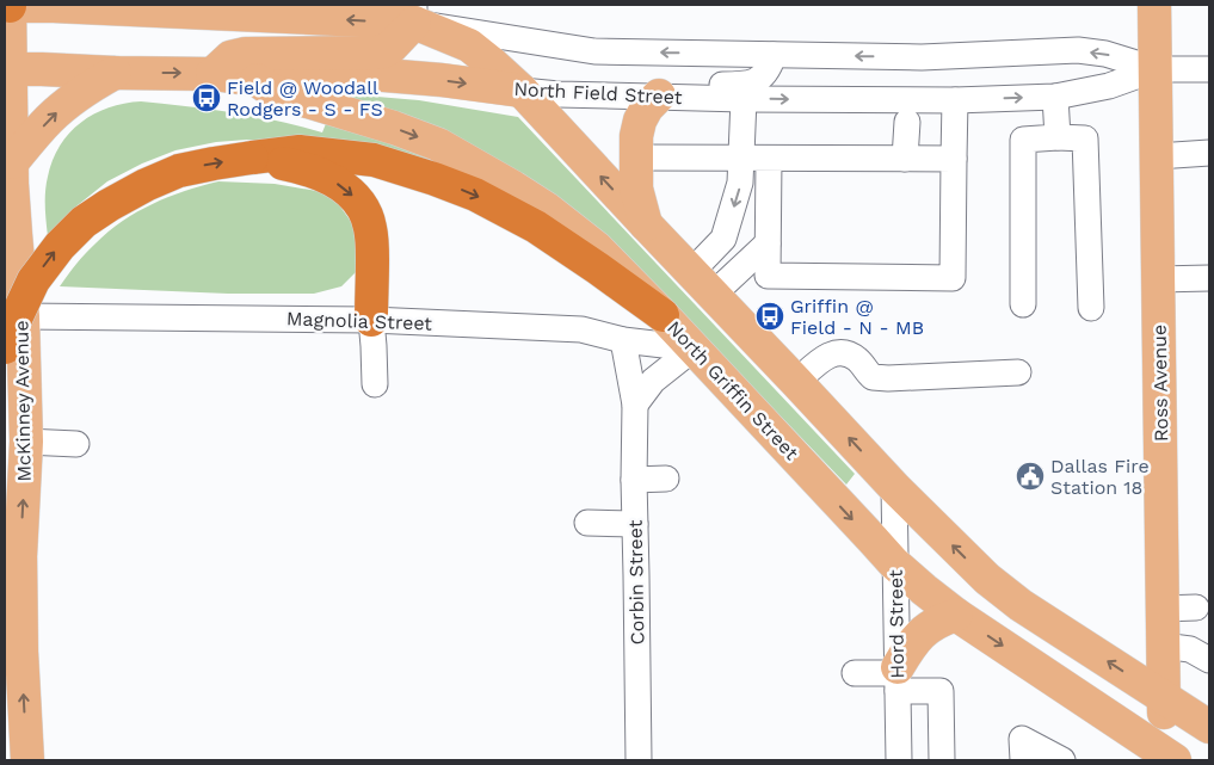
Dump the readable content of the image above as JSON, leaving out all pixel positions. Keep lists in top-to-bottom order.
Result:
{
  "streets": {
    "main road": [
      "North Field Street",
      "Ross Avenue",
      "North Griffin Street",
      "McKinney Avenue"
    ],
    "street": ["Magnolia Street", "Corbin Street", "Hord Street"]
  },
  "crossings": [
    ["North Field Street", "Ross Avenue"],
    ["North Field Street", "North Griffin Street"],
    ["North Field Street", "McKinney Avenue"],
    ["Magnolia Street", "North Griffin Street"],
    ["Magnolia Street", "McKinney Avenue"],
    ["Magnolia Street", "Corbin Street"],
    ["Ross Avenue", "North Griffin Street"],
    ["North Griffin Street", "Hord Street"]
  ],
  "one_way": ["McKinney Avenue"],
  "places": {
    "bus stop": ["Field @ Woodall Rodgers - S - FS", "Griffin @ Field - N - MB"],
    "public building": ["Dallas Fire Station 18"]
  }
}
